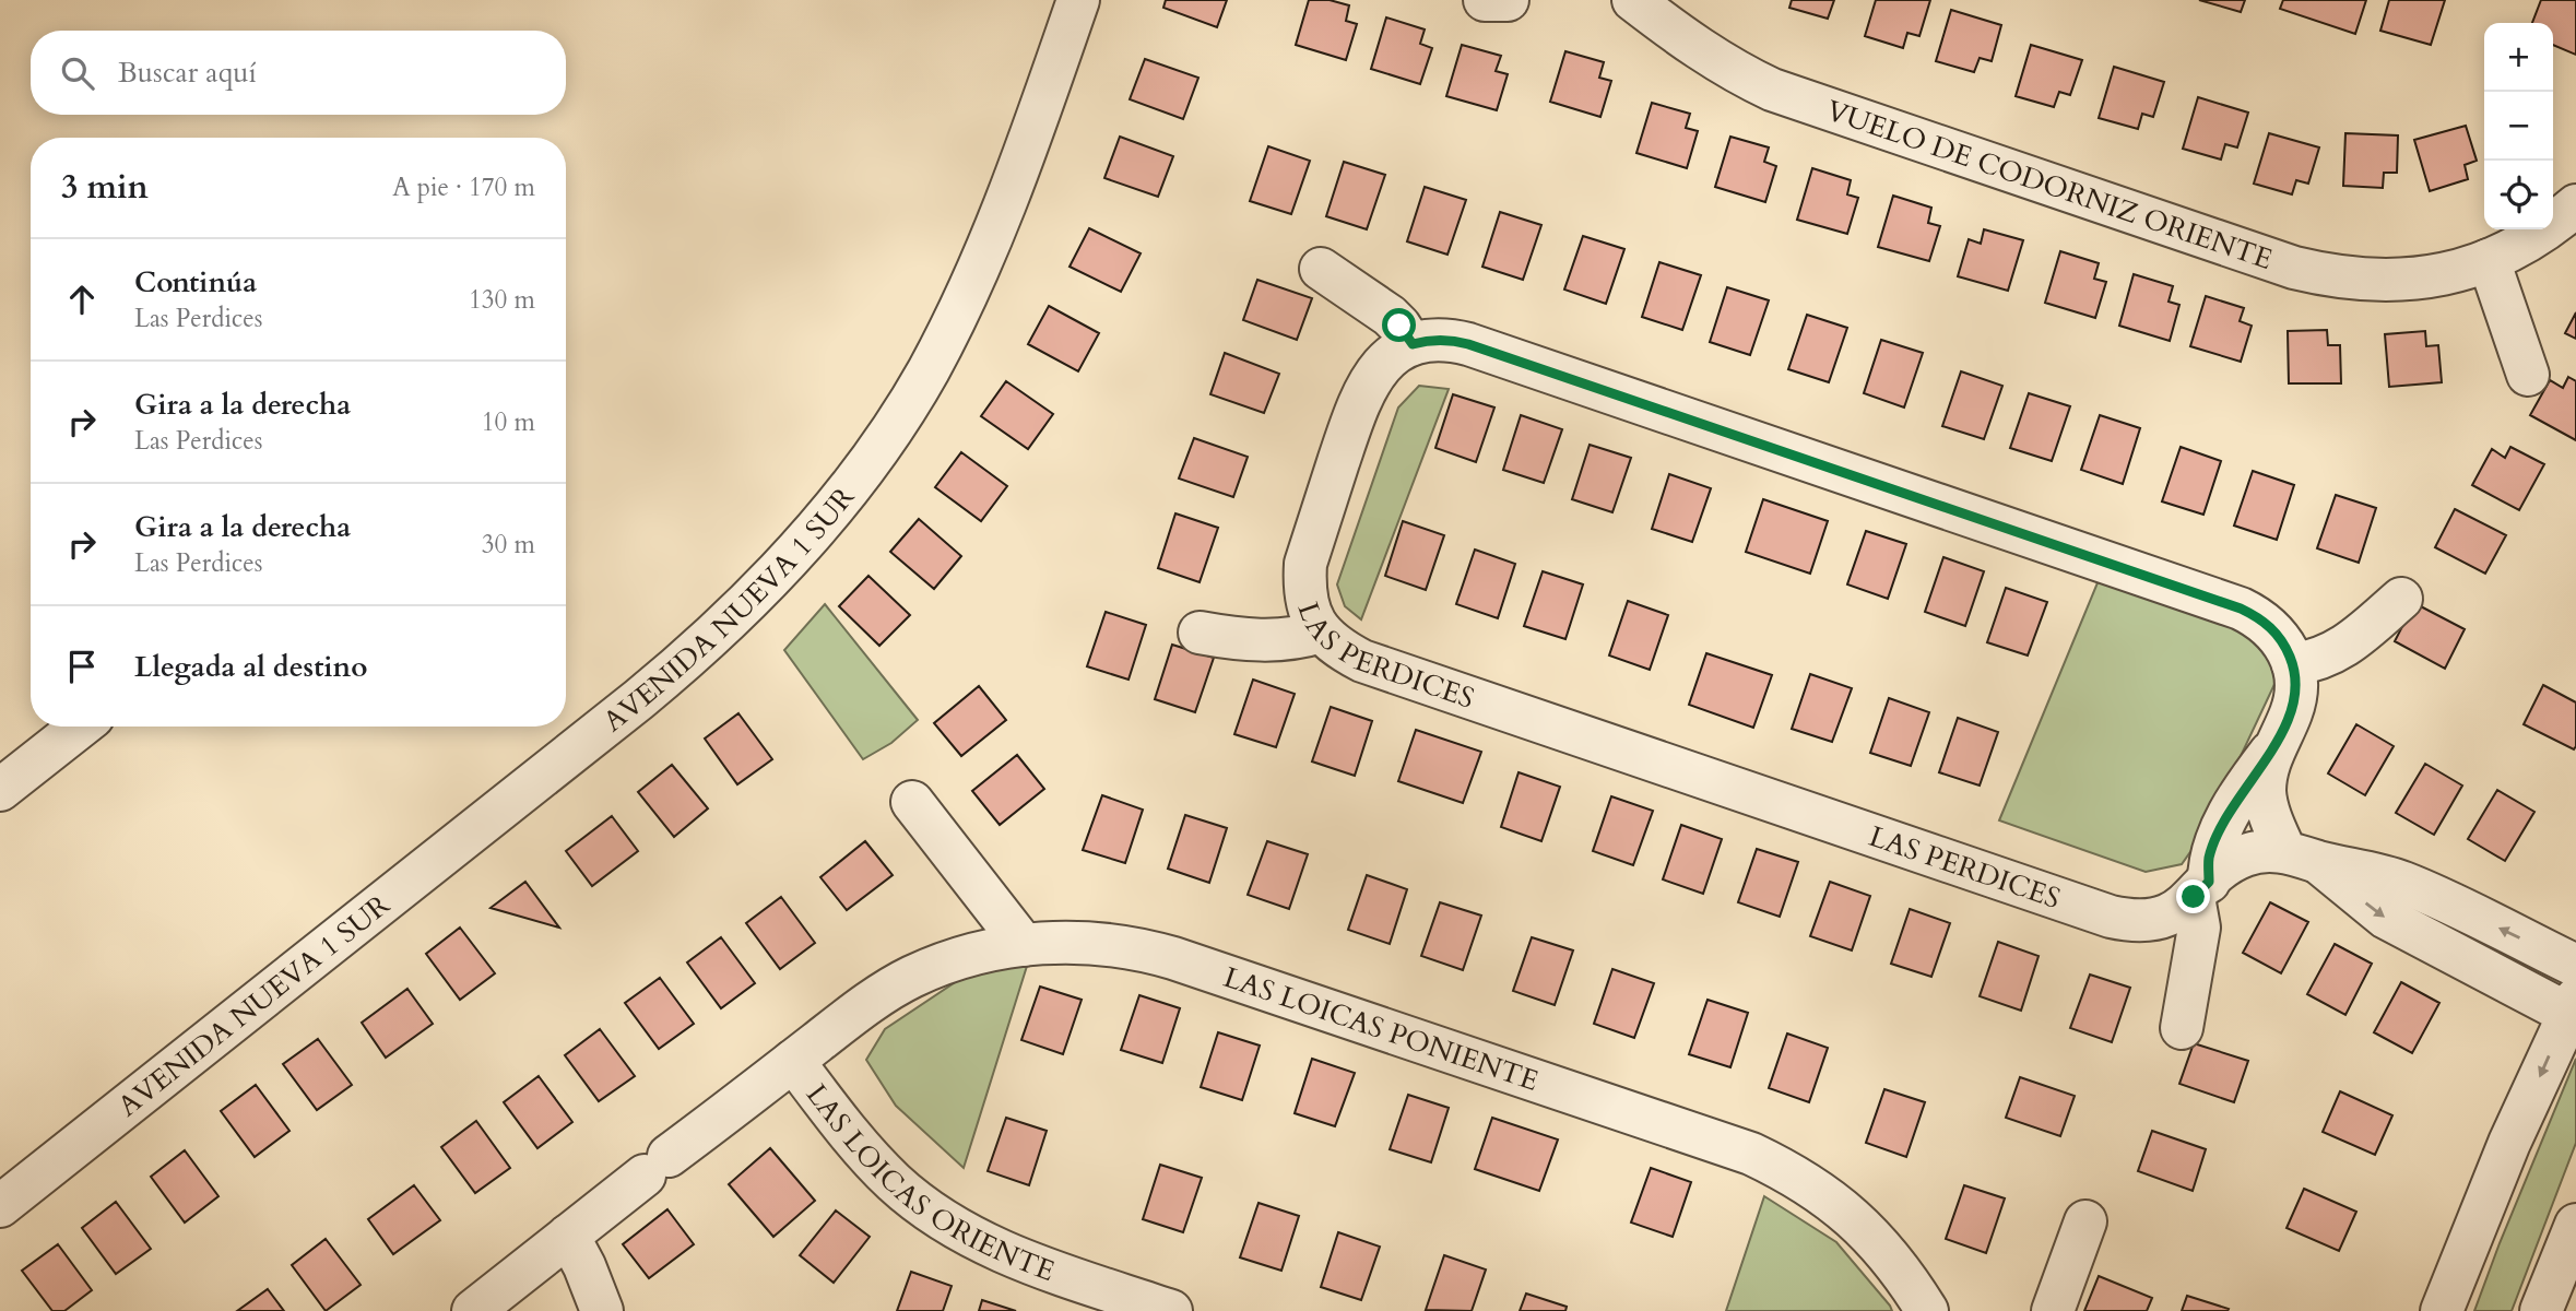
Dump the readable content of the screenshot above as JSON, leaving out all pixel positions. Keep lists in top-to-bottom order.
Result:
{
  "streets": {
    "street": [
      "VUELO DE CODORNIZ ORIENTE",
      "AVENIDA NUEVA 1 SUR",
      "LAS PERDICES",
      "LAS LOICAS PONIENTE",
      "LAS LOICAS ORIENTE"
    ]
  },
  "crossings": [
    ["LAS LOICAS PONIENTE", "LAS LOICAS ORIENTE"]
  ],
  "page": {
    "map_buttons": ["+", "−"],
    "search": "Buscar aquí",
    "heading": ["3 min", "A pie · 170 m"],
    "list": [
      ["Continúa", "Las Perdices", "130 m"],
      ["Gira a la derecha", "Las Perdices", "10 m"],
      ["Gira a la derecha", "Las Perdices", "30 m"],
      "Llegada al destino"
    ]
  }
}
